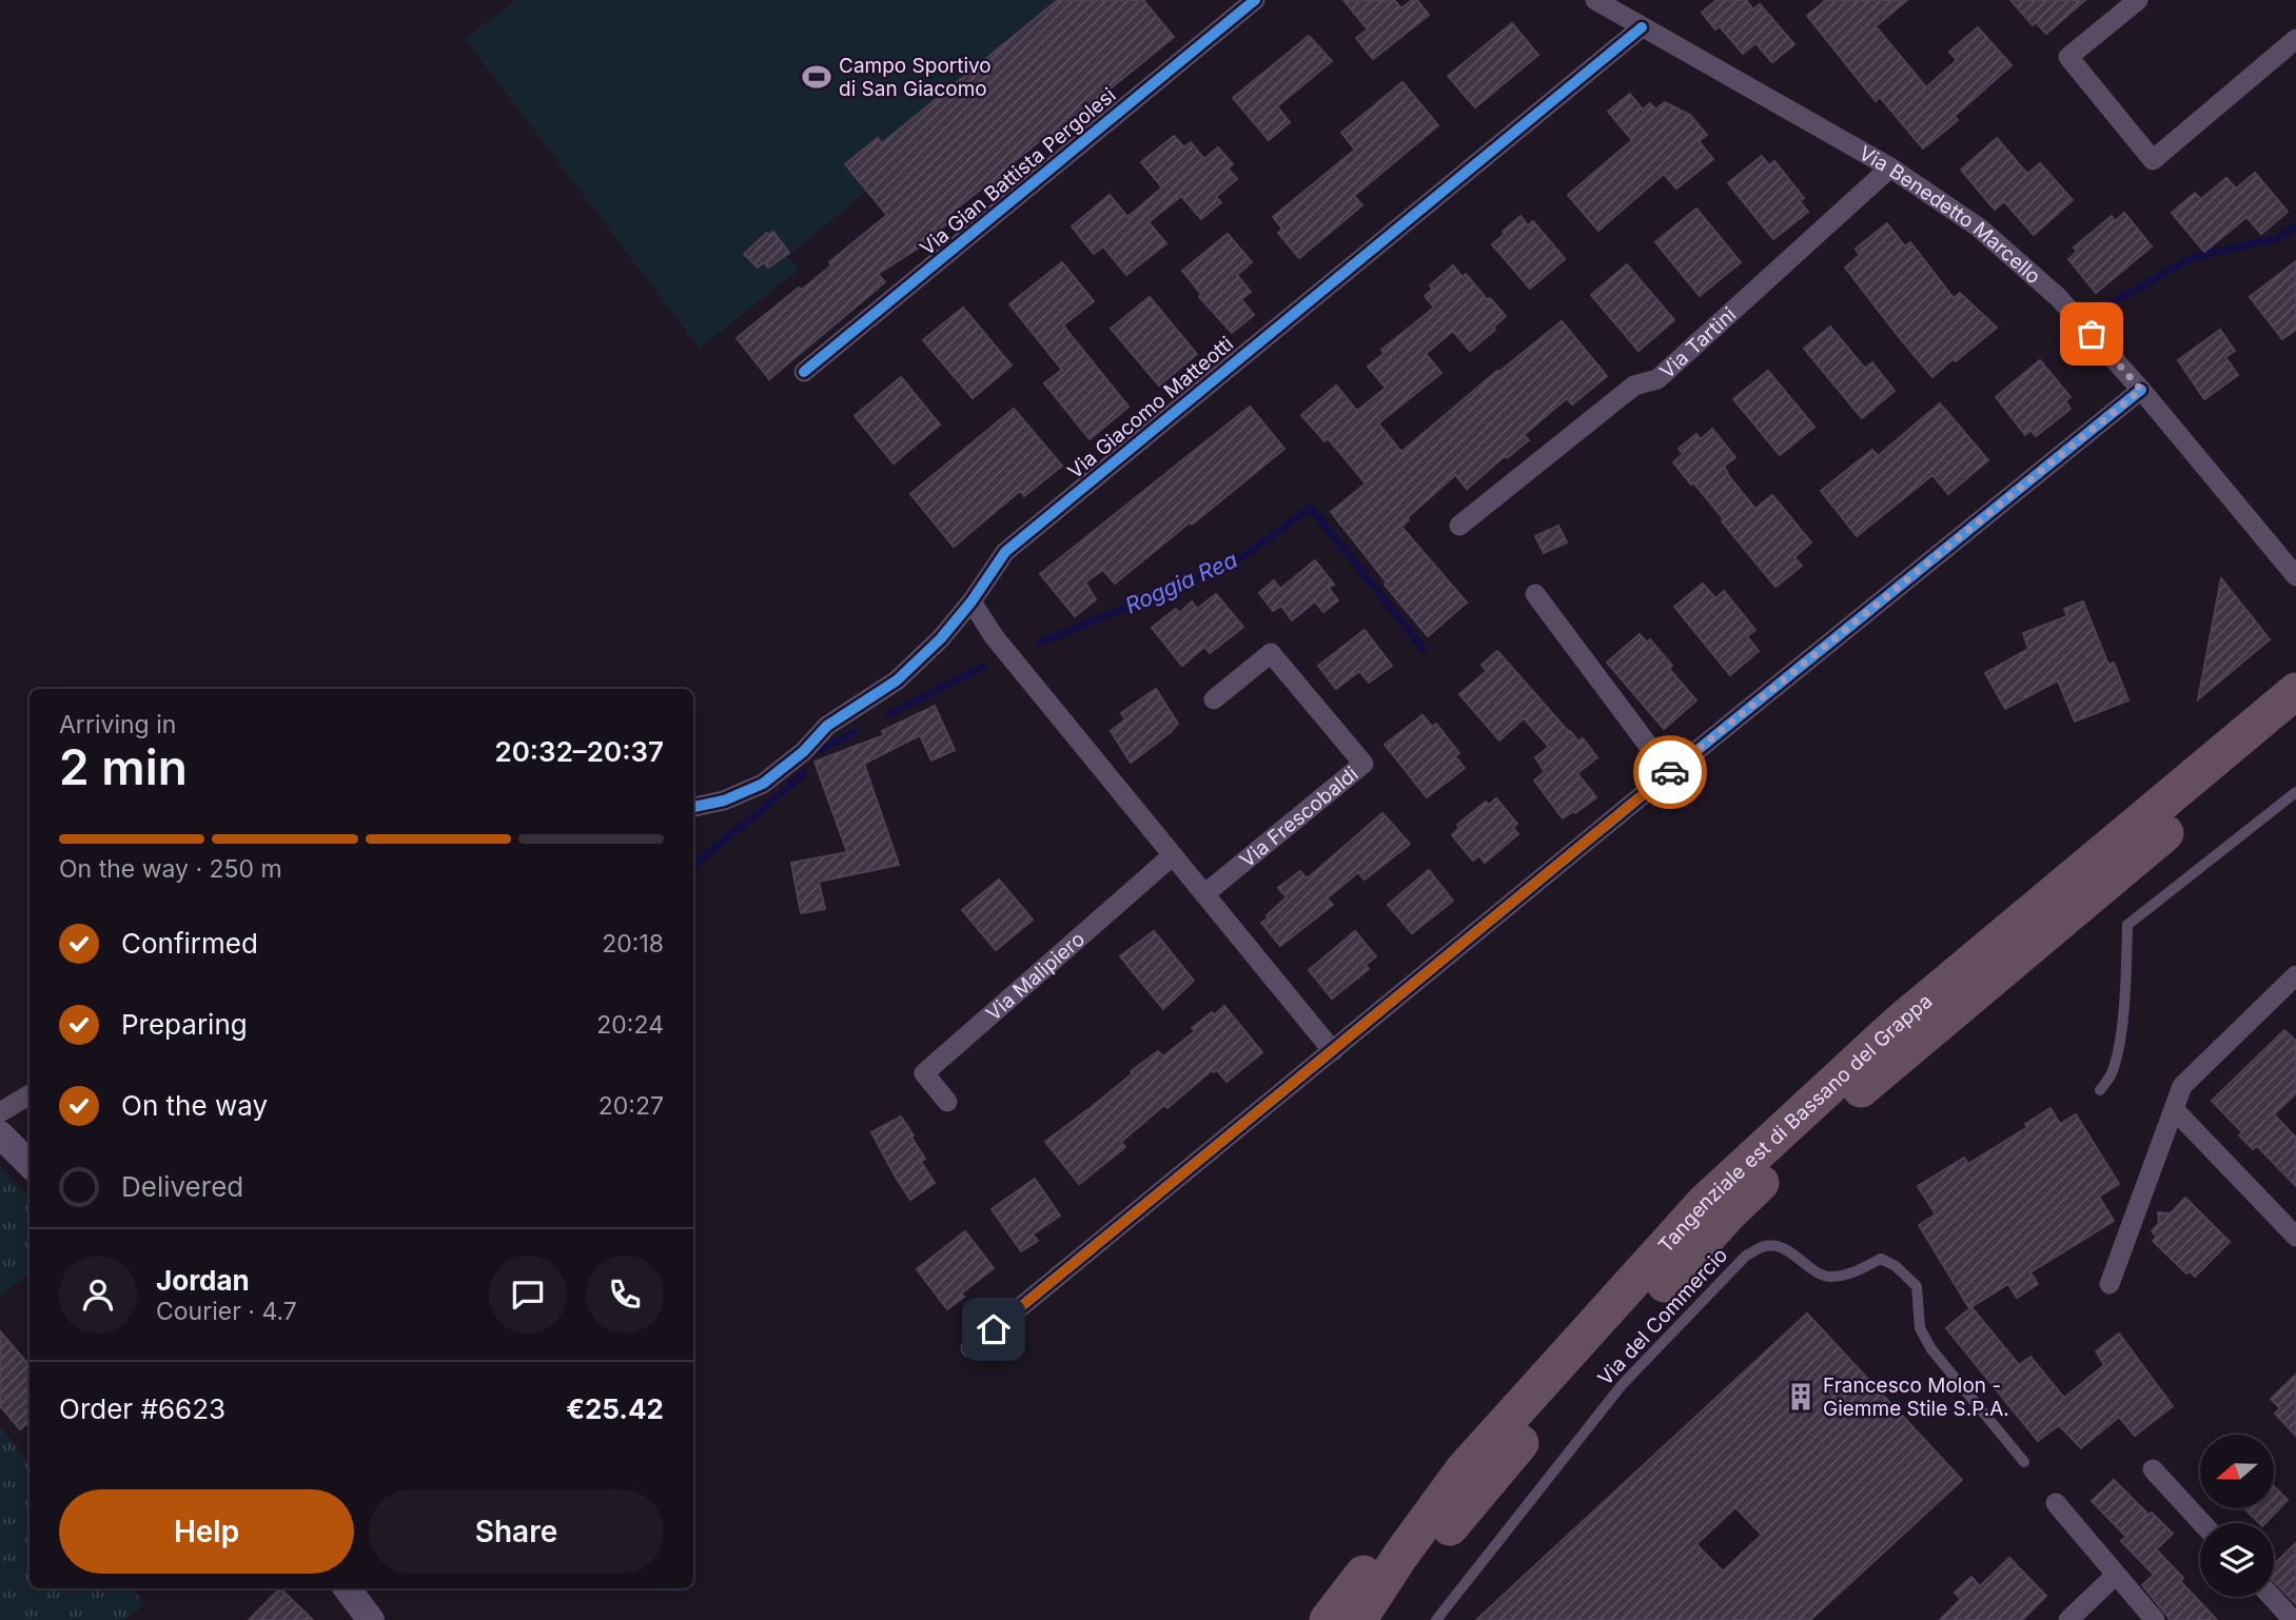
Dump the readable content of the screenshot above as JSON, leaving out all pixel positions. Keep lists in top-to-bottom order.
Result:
{
  "streets": {
    "highway": ["Tangenziale est di Bassano del Grappa"],
    "street": [
      "Via Gian Battista Pergolesi",
      "Via Benedetto Marcello",
      "Via Tartini",
      "Via Giacomo Matteotti",
      "Via Frescobaldi",
      "Via Malipiero"
    ],
    "lane": ["Via del Commercio"]
  },
  "crossings": [
    ["Via Benedetto Marcello", "Via Tartini"],
    ["Via Benedetto Marcello", "Via Giacomo Matteotti"]
  ],
  "water": ["Roggia Rea"],
  "places": {
    "sports": ["Campo Sportivo di San Giacomo"],
    "building": ["Francesco Molon - Giemme Stile S.P.A."]
  },
  "north": "left",
  "page": {
    "heading": ["2 min", "Arriving in", "20:32–20:37"],
    "panel": [
      "Jordan",
      "Courier · 4.7",
      "Order #6623",
      "€25.42"
    ],
    "bar": "On the way · 250 m",
    "list": [
      ["Confirmed", "20:18"],
      ["Preparing", "20:24"],
      ["On the way", "20:27"],
      "Delivered"
    ],
    "buttons": ["Help", "Share"]
  }
}
